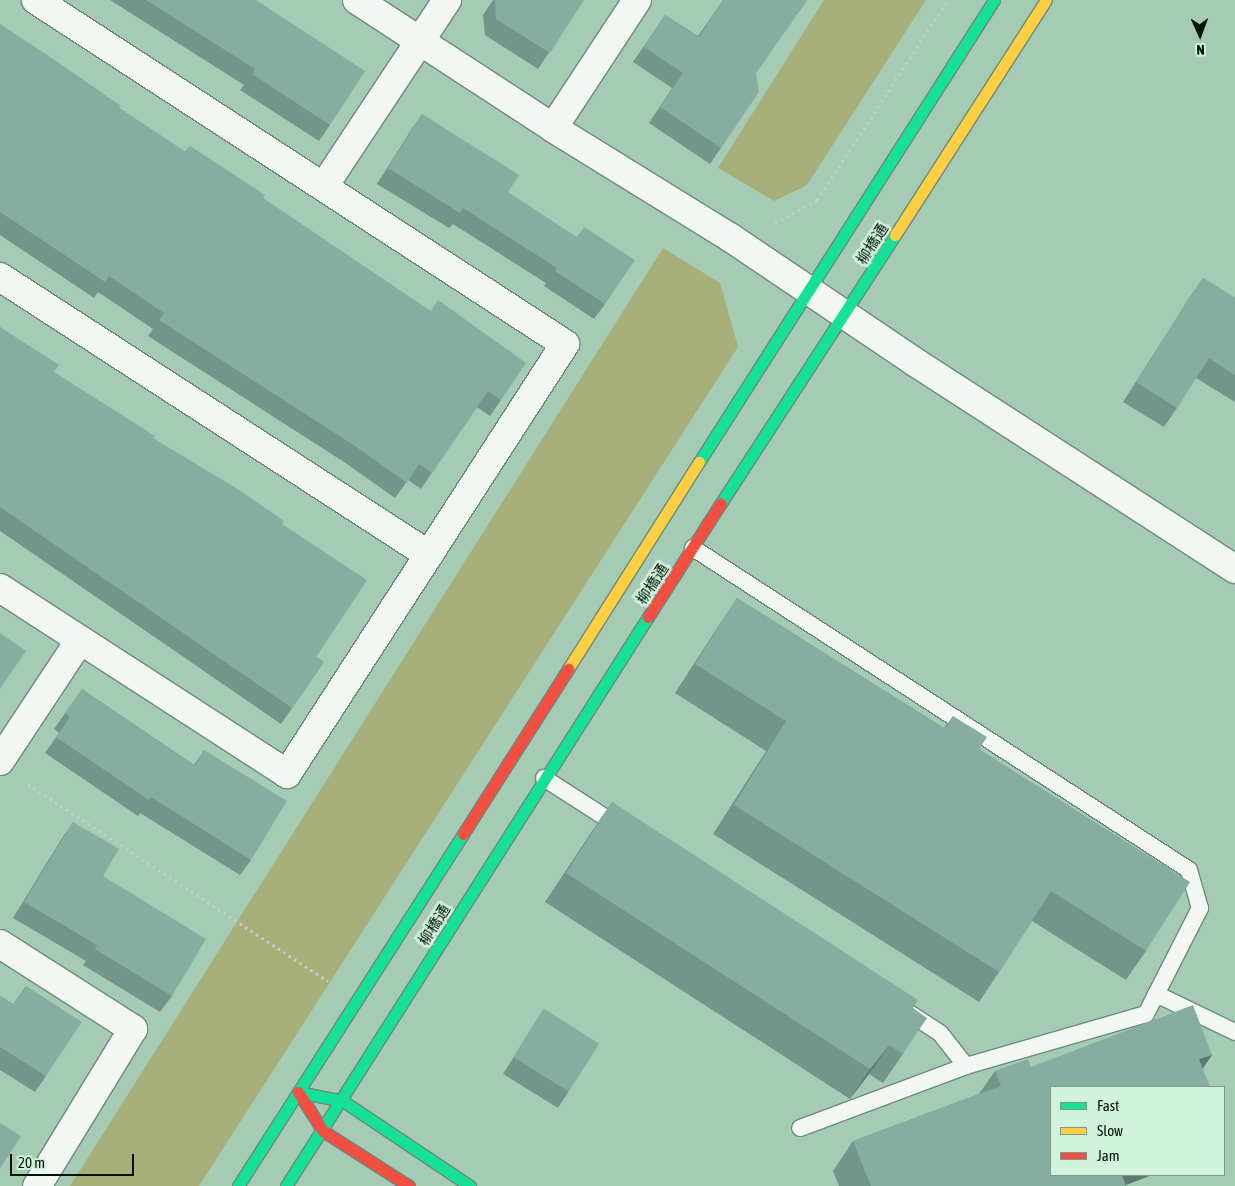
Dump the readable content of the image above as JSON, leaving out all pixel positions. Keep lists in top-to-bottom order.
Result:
{
  "streets": {
    "main road": ["柳橋通"]
  },
  "legend": ["Fast", "Slow", "Jam"],
  "scale_bar": "20 m",
  "north": "bottom"
}
